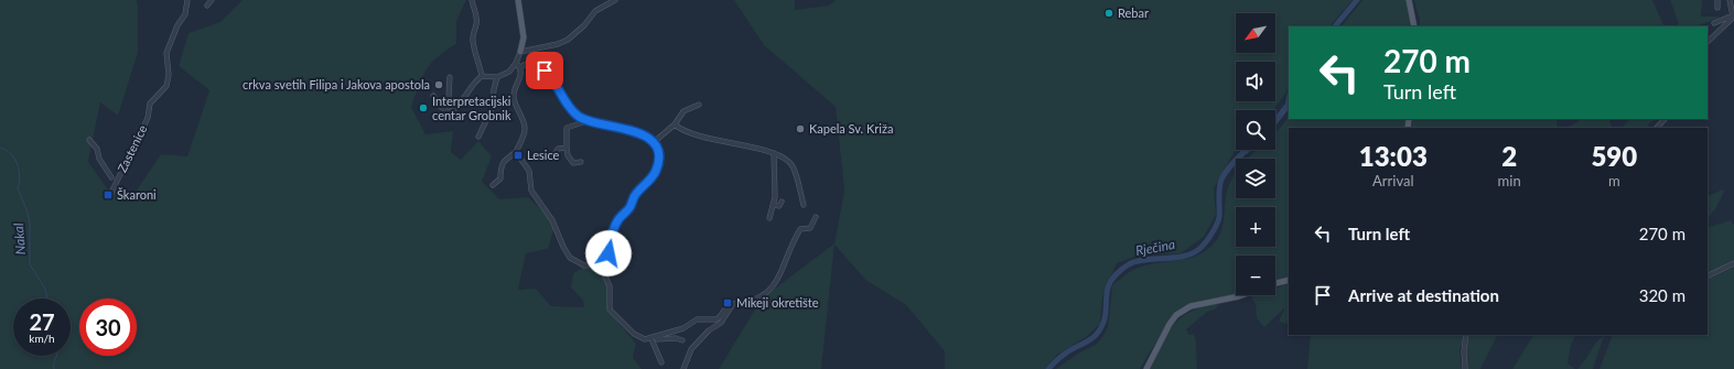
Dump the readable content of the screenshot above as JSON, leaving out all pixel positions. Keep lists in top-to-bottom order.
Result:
{
  "streets": {
    "street": ["Zastenice"]
  },
  "water": ["Nakal", "Rječina"],
  "places": {
    "other": [
      "Rebar",
      "crkva svetih Filipa i Jakova apostola",
      "Interpretacijski centar Grobnik",
      "Kapela Sv. Križa"
    ],
    "transit": ["Lesice", "Škaroni", "Mikeji okretište"]
  },
  "north": "bottom left",
  "page": {
    "map_buttons": ["+", "−"],
    "turn": ["270 m", "Turn left"],
    "eta": [
      "13:03",
      "Arrival",
      "2",
      "min",
      "590",
      "m"
    ],
    "list": [
      {
        "name": "Turn left",
        "value": "270 m"
      },
      {
        "name": "Arrive at destination",
        "value": "320 m"
      }
    ],
    "speed": "27 km/h",
    "limit": "30"
  }
}
